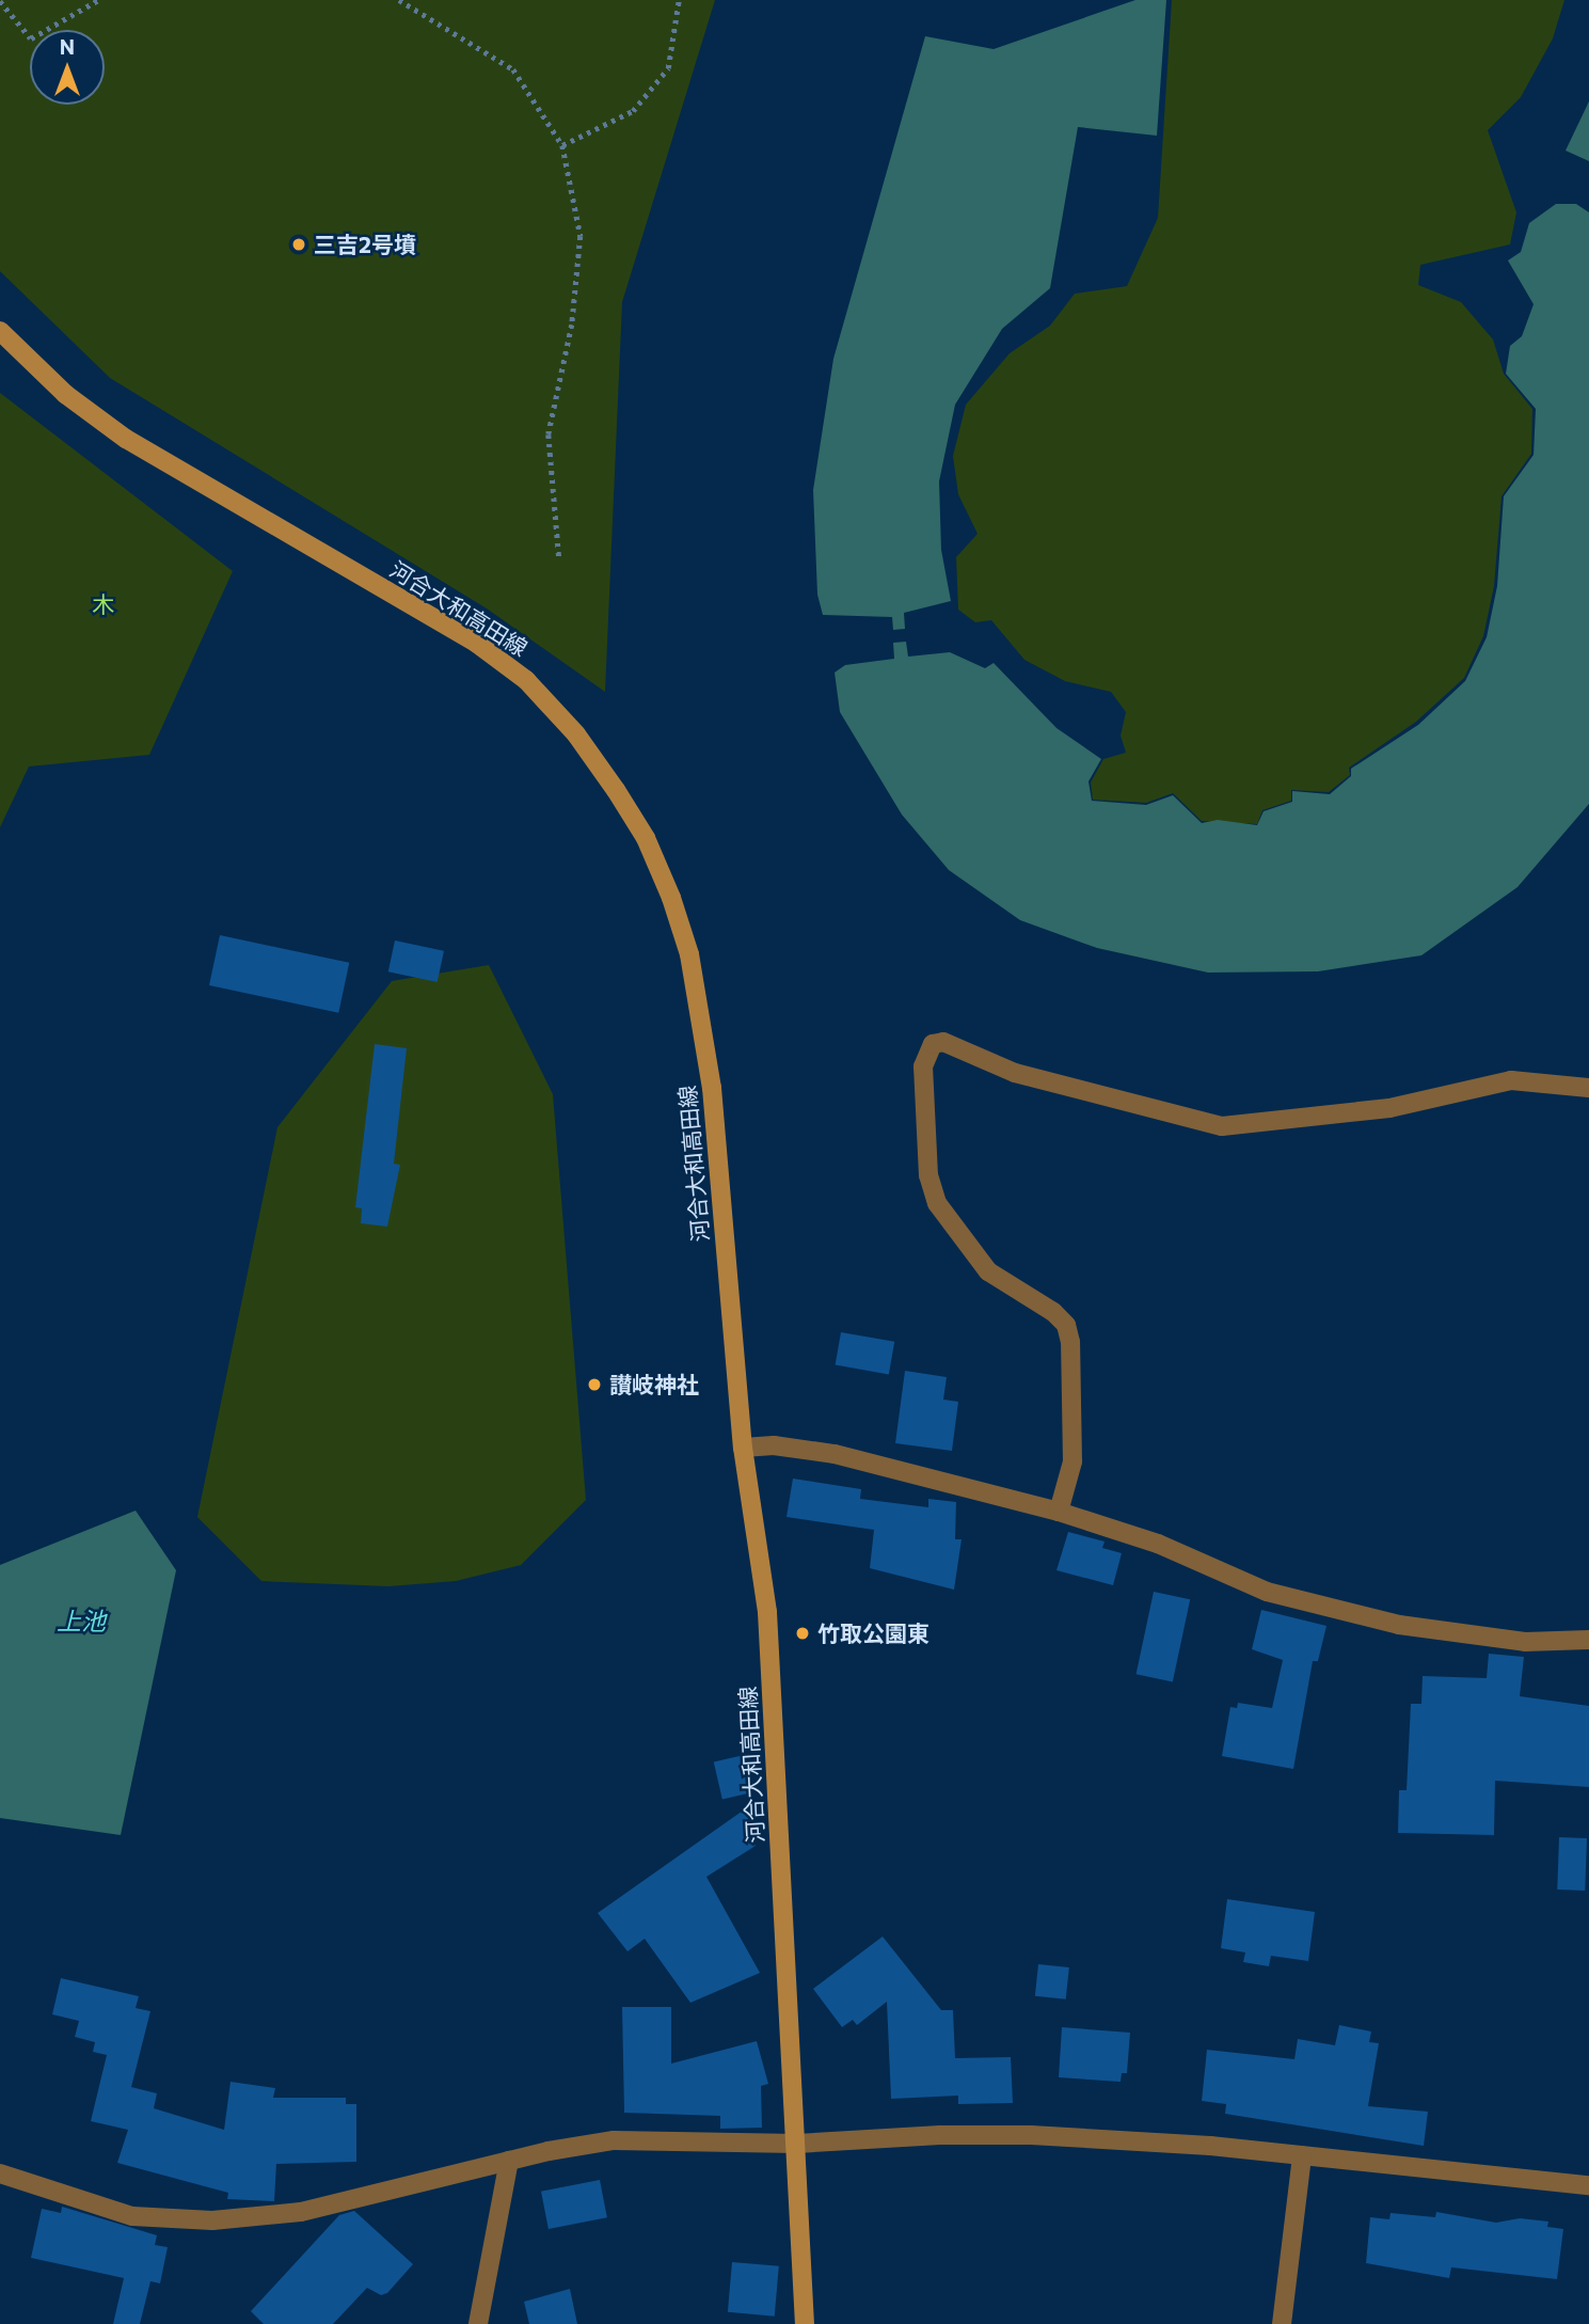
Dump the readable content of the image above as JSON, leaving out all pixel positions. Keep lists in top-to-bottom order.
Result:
{
  "streets": {
    "main road": ["河合大和高田線"]
  },
  "water": ["上池"],
  "parks": ["木"],
  "places": ["三吉2号墳", "讃岐神社", "竹取公園東"],
  "north": "top"
}
